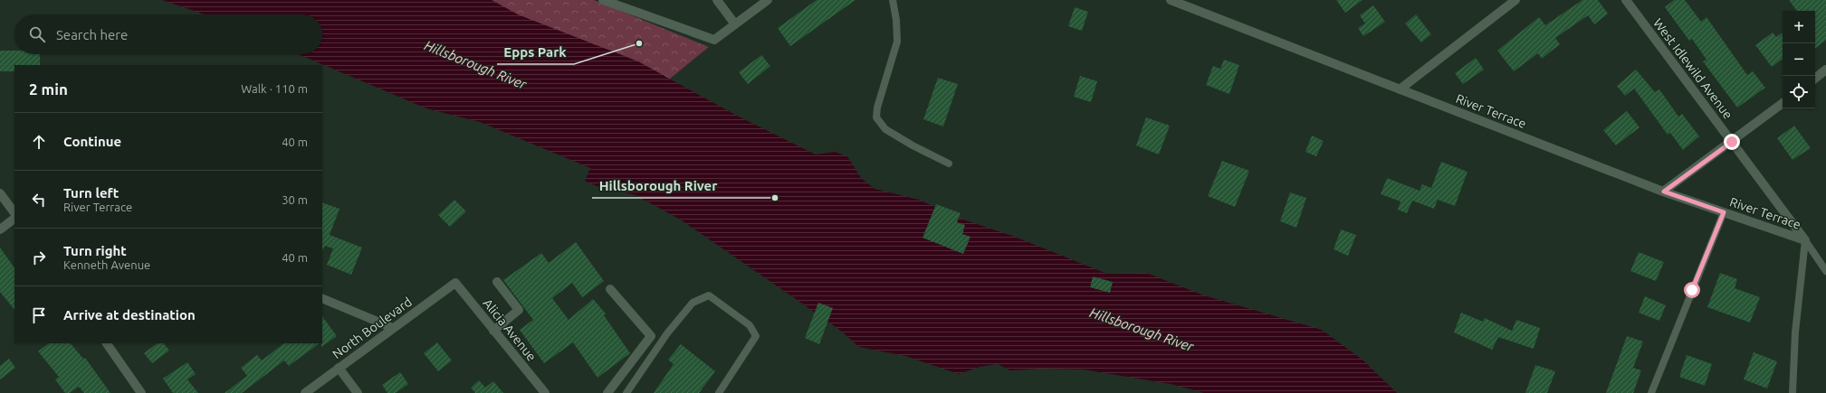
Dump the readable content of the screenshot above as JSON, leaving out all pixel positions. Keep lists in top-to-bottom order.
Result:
{
  "streets": {
    "street": [
      "West Idlewild Avenue",
      "River Terrace",
      "North Boulevard",
      "Alicia Avenue"
    ]
  },
  "crossings": [
    ["West Idlewild Avenue", "River Terrace"],
    ["North Boulevard", "Alicia Avenue"]
  ],
  "water": ["Hillsborough River"],
  "places": ["Epps Park", "Hillsborough River"],
  "page": {
    "map_buttons": ["+", "−"],
    "search": "Search here",
    "heading": ["2 min", "Walk · 110 m"],
    "list": [
      ["Continue", "40 m"],
      ["Turn left", "River Terrace", "30 m"],
      ["Turn right", "Kenneth Avenue", "40 m"],
      "Arrive at destination"
    ]
  }
}
